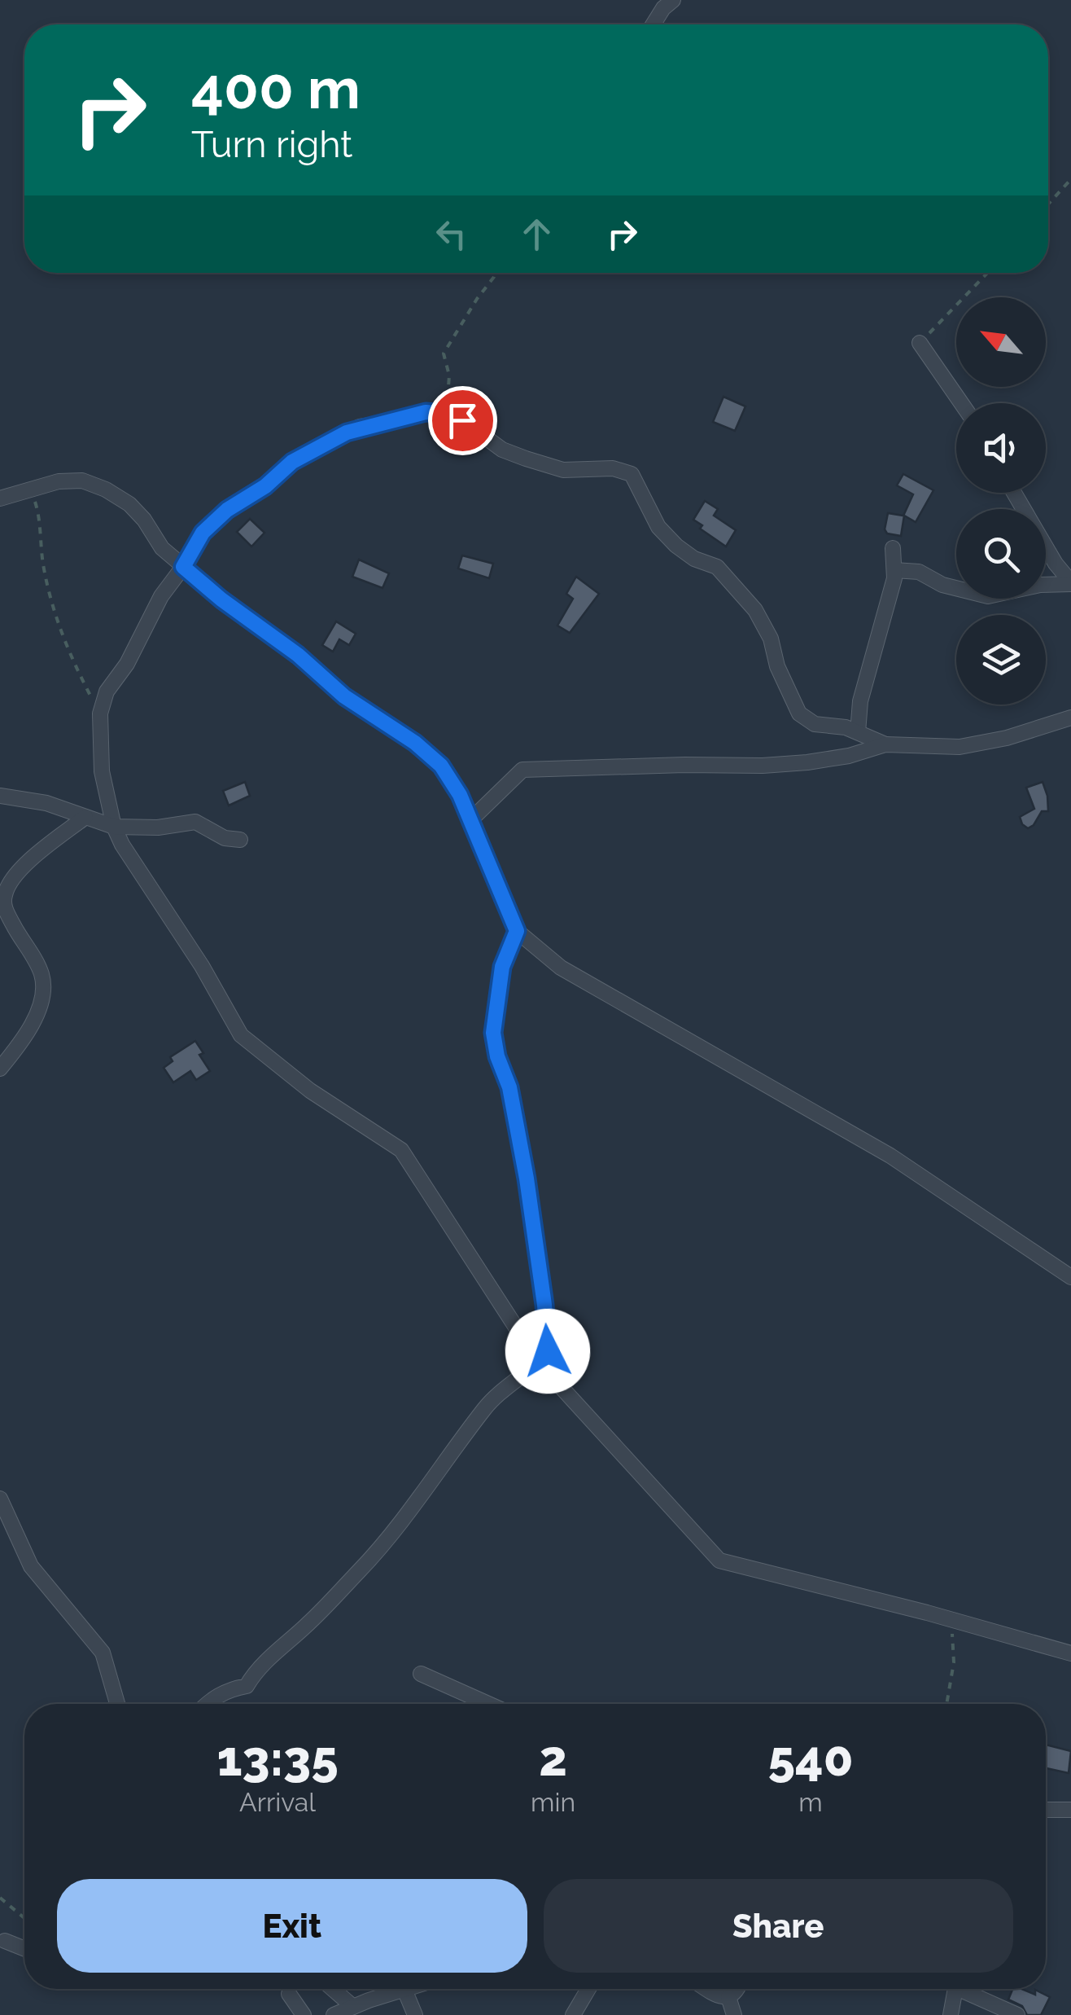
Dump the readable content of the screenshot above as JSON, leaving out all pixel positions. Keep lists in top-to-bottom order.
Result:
{
  "north": "top left",
  "page": {
    "turn": ["400 m", "Turn right"],
    "eta": [
      "13:35",
      "Arrival",
      "2",
      "min",
      "540",
      "m"
    ],
    "buttons": ["Exit", "Share"]
  }
}
